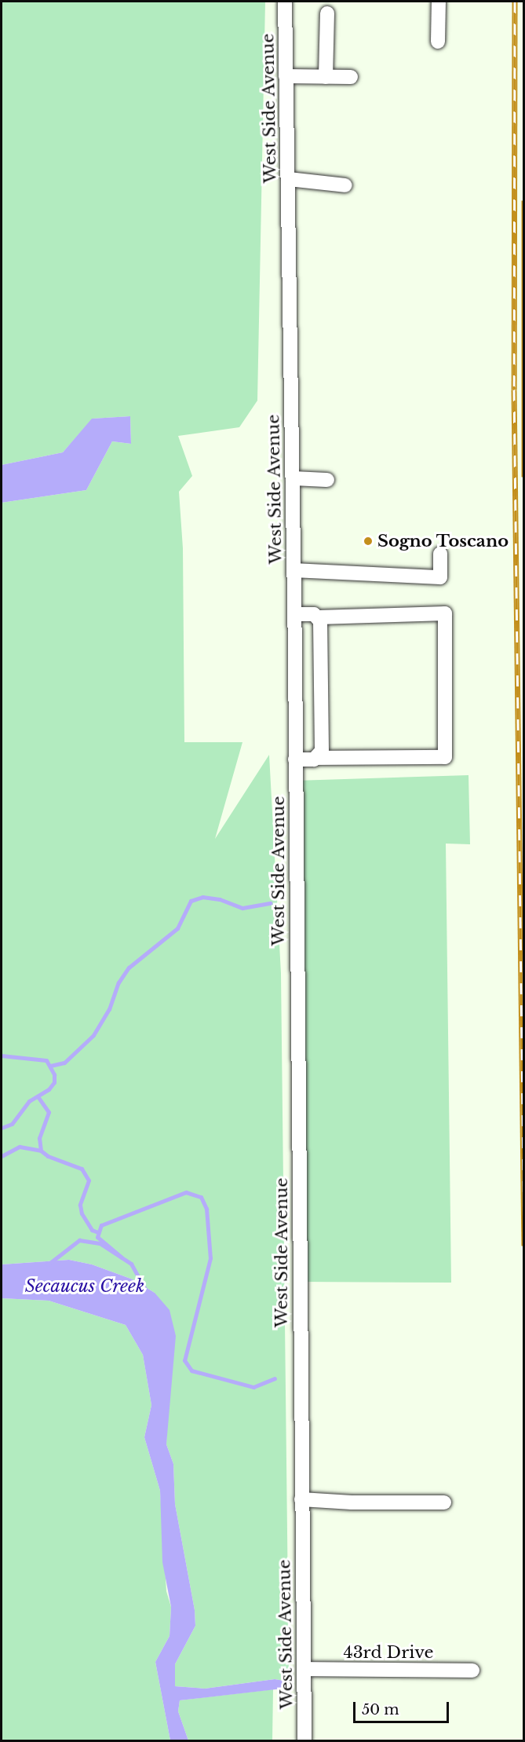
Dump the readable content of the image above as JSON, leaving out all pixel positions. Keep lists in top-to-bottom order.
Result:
{
  "streets": {
    "street": ["West Side Avenue", "43rd Drive"]
  },
  "crossings": [
    ["West Side Avenue", "43rd Drive"]
  ],
  "water": ["Secaucus Creek"],
  "places": ["Sogno Toscano"],
  "scale_bar": "50 m"
}
